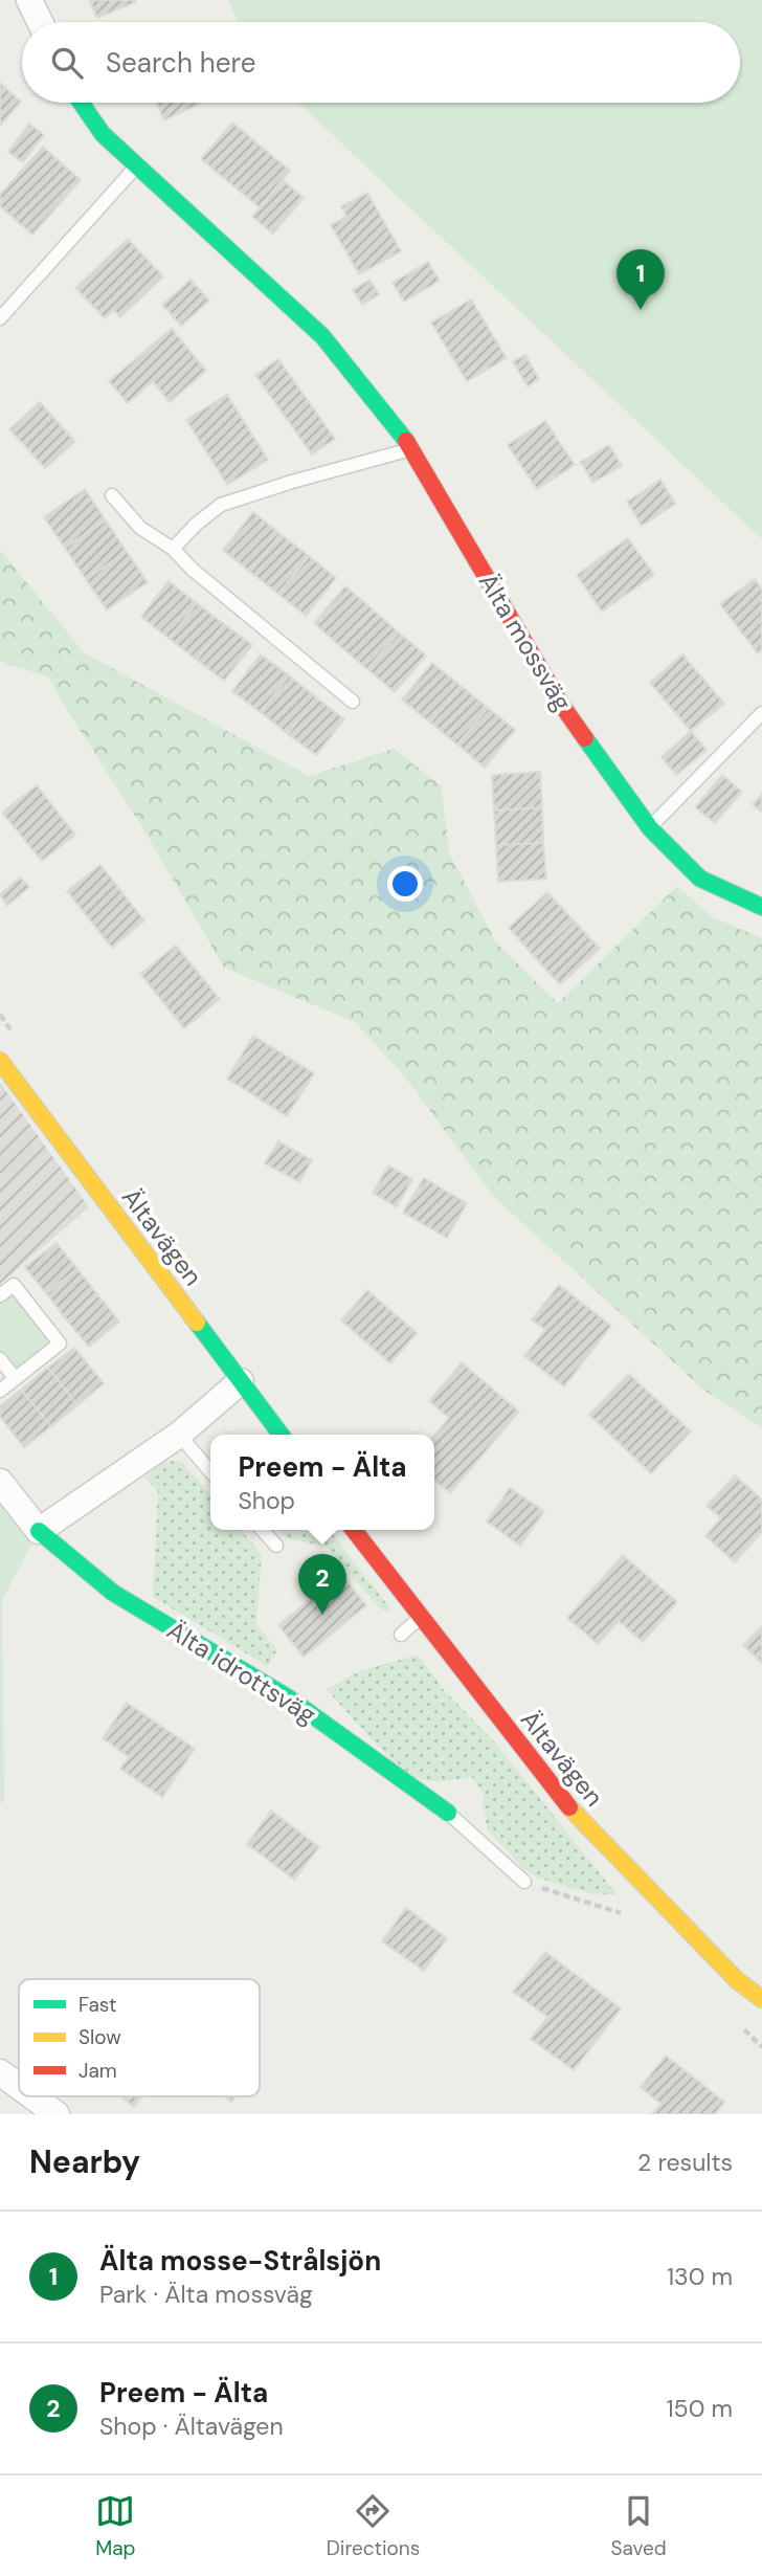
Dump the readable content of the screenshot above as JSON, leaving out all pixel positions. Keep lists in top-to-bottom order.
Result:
{
  "streets": {
    "street": ["Älta mossväg", "Ältavägen", "Älta idrottsväg"]
  },
  "legend": ["Fast", "Slow", "Jam"],
  "page": {
    "search": "Search here",
    "pins": ["1", "2"],
    "popup": ["Preem - Älta", "Shop"],
    "heading": ["Nearby", "2 results"],
    "list": [
      {
        "mark": "1",
        "name": "Älta mosse-Strålsjön",
        "note": "Park · Älta mossväg",
        "value": "130 m"
      },
      {
        "mark": "2",
        "name": "Preem - Älta",
        "note": "Shop · Ältavägen",
        "value": "150 m"
      }
    ],
    "nav": ["Map", "Directions", "Saved"]
  }
}
